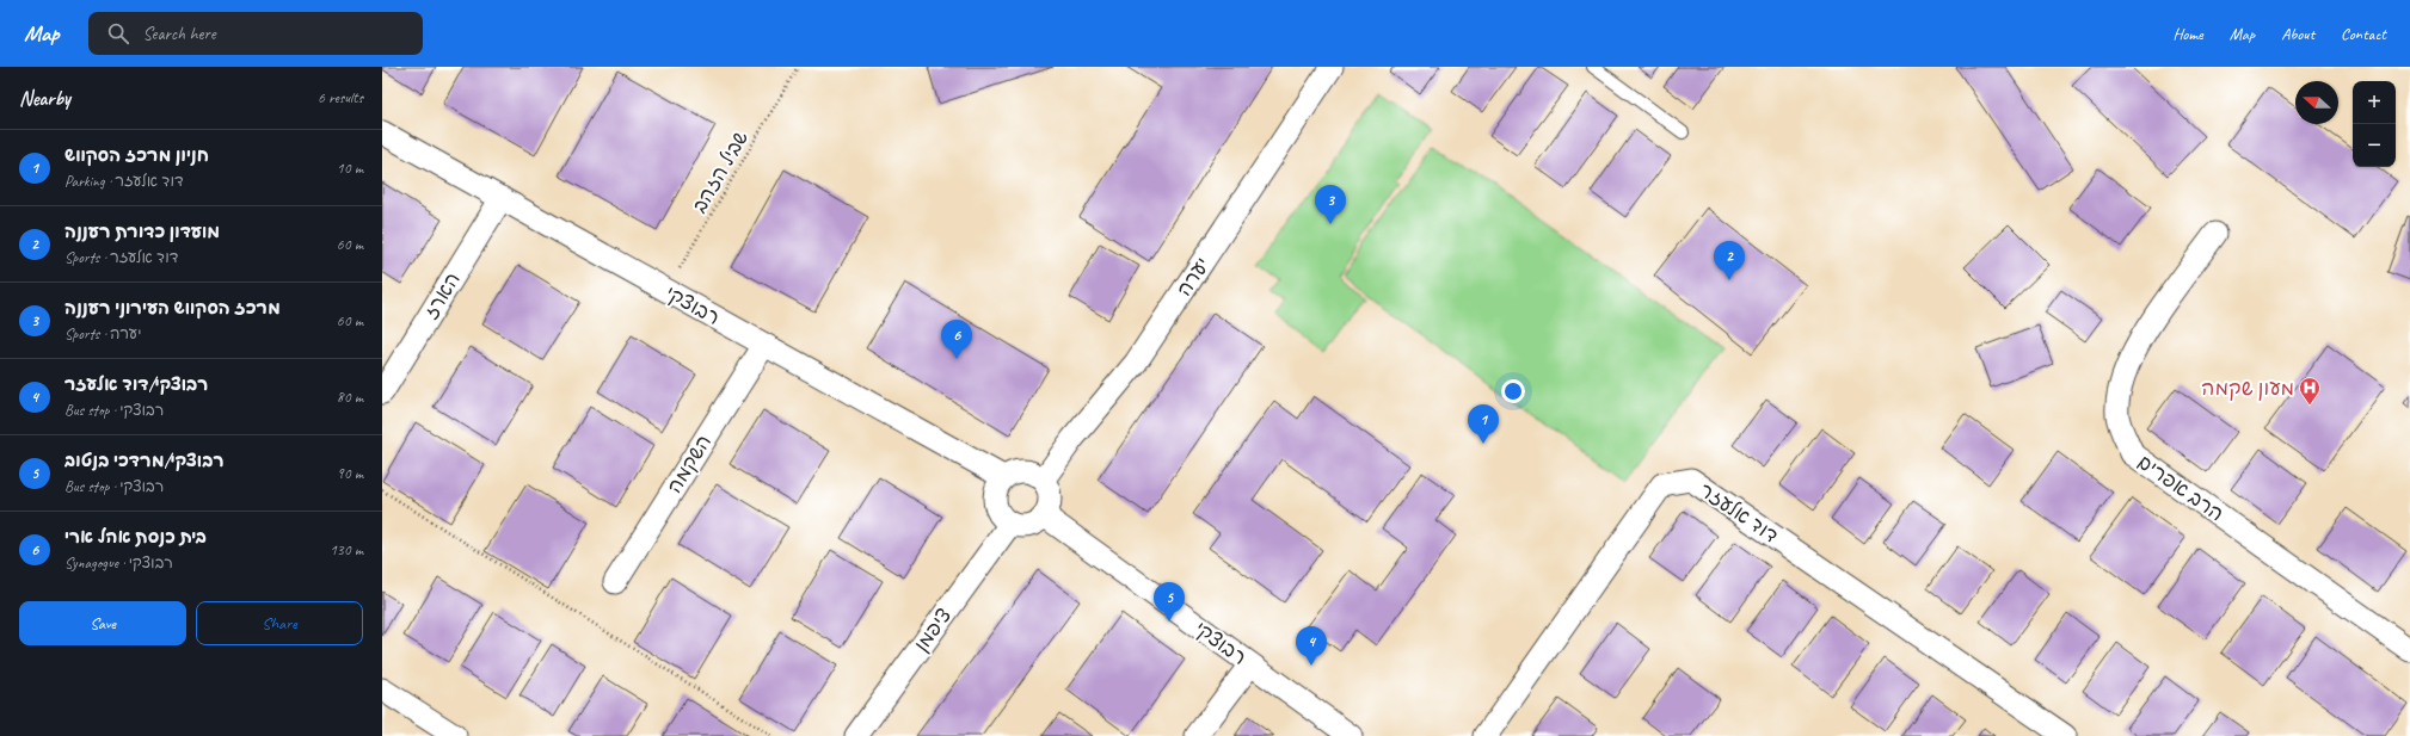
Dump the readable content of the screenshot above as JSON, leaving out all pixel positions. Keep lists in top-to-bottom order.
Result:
{
  "streets": {
    "street": [
      "יערה",
      "הארז",
      "רבוצקי",
      "השקמה",
      "הרב אפרים",
      "דוד אלעזר",
      "ציפמן"
    ],
    "path": ["שביל הזהב"]
  },
  "crossings": [
    ["שביל הזהב", "רבוצקי"],
    ["יערה", "רבוצקי"],
    ["יערה", "ציפמן"],
    ["הארז", "רבוצקי"],
    ["רבוצקי", "השקמה"],
    ["רבוצקי", "ציפמן"]
  ],
  "places": {
    "hospital": ["מעון שקמה"]
  },
  "north": "left",
  "page": {
    "header": "Map",
    "search": "Search here",
    "nav": [
      "Home",
      "Map",
      "About",
      "Contact"
    ],
    "heading": ["Nearby", "6 results"],
    "map_buttons": ["+", "−"],
    "list": [
      {
        "mark": "1",
        "name": "חניון מרכז הסקווש",
        "note": "Parking · דוד אלעזר",
        "value": "10 m"
      },
      {
        "mark": "2",
        "name": "מועדון כדורת רעננה",
        "note": "Sports · דוד אלעזר",
        "value": "60 m"
      },
      {
        "mark": "3",
        "name": "מרכז הסקווש העירוני רעננה",
        "note": "Sports · יערה",
        "value": "60 m"
      },
      {
        "mark": "4",
        "name": "רבוצקי/דוד אלעזר",
        "note": "Bus stop · רבוצקי",
        "value": "80 m"
      },
      {
        "mark": "5",
        "name": "רבוצקי/מרדכי בנטוב",
        "note": "Bus stop · רבוצקי",
        "value": "90 m"
      },
      {
        "mark": "6",
        "name": "בית כנסת אהל ארי",
        "note": "Synagogue · רבוצקי",
        "value": "130 m"
      }
    ],
    "pins": [
      "3",
      "2",
      "6",
      "1",
      "5",
      "4"
    ],
    "buttons": ["Save", "Share"]
  }
}
